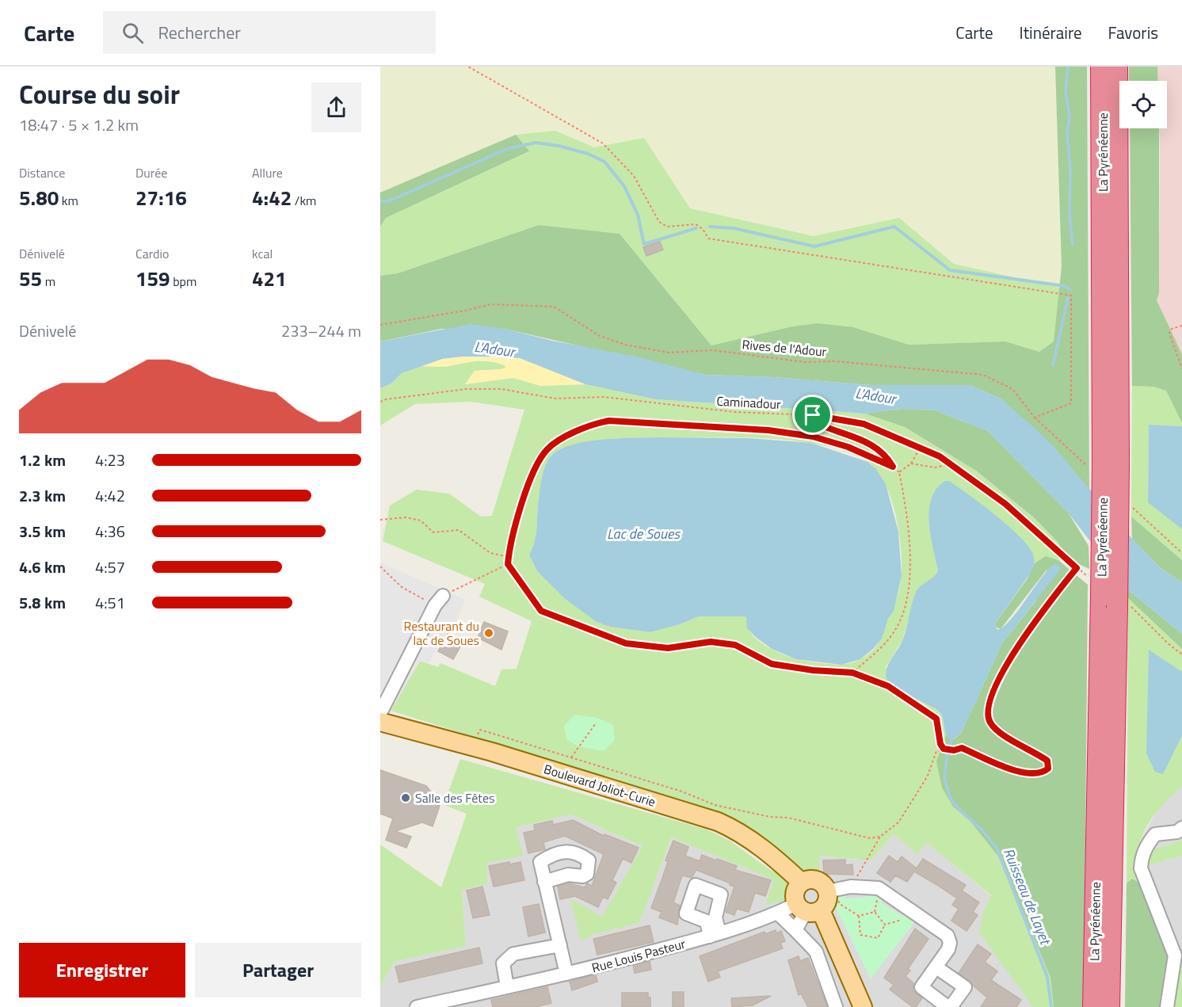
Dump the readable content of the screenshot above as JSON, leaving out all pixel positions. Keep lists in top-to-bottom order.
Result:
{
  "streets": {
    "highway": ["La Pyrénéenne"],
    "main road": ["Boulevard Joliot-Curie"],
    "street": ["Rue Louis Pasteur"],
    "path": ["Rives de l'Adour", "Caminadour"]
  },
  "crossings": [
    ["Boulevard Joliot-Curie", "Rue Louis Pasteur"]
  ],
  "water": ["L'Adour", "Lac de Soues", "Ruisseau de Layet"],
  "places": ["Restaurant du lac de Soues", "Salle des Fêtes"],
  "page": {
    "header": "Carte",
    "search": "Rechercher",
    "nav": ["Carte", "Itinéraire", "Favoris"],
    "heading": ["Course du soir", "18:47 · 5 × 1.2 km"],
    "stats": [
      ["Distance", "5.80 km"],
      ["Durée", "27:16"],
      ["Allure", "4:42 /km"],
      ["Dénivelé", "55 m"],
      ["Cardio", "159 bpm"],
      ["kcal", "421"]
    ],
    "chart": ["Dénivelé", "233–244 m"],
    "list": [
      {
        "name": "1.2 km",
        "note": "4:23"
      },
      {
        "name": "2.3 km",
        "note": "4:42"
      },
      {
        "name": "3.5 km",
        "note": "4:36"
      },
      {
        "name": "4.6 km",
        "note": "4:57"
      },
      {
        "name": "5.8 km",
        "note": "4:51"
      }
    ],
    "buttons": ["Enregistrer", "Partager"]
  }
}
